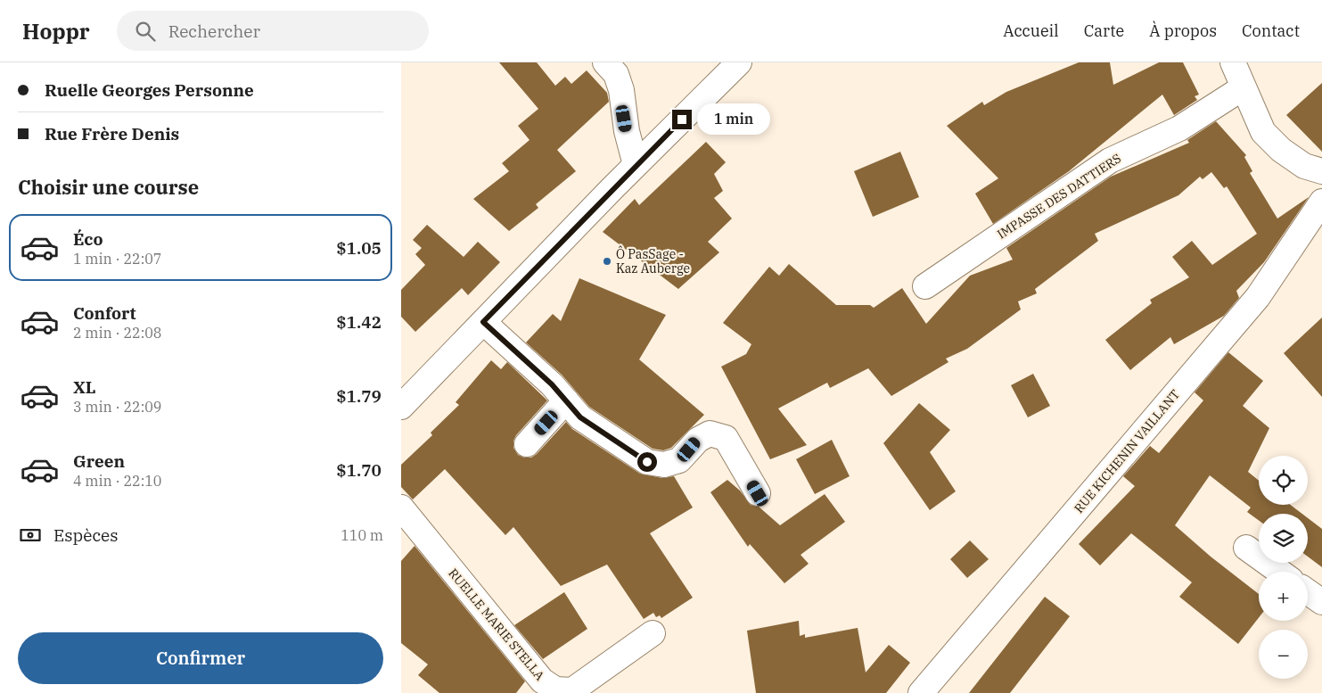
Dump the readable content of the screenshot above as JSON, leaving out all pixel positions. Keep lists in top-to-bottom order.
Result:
{
  "streets": {
    "street": ["IMPASSE DES DATTIERS", "RUE KICHENIN VAILLANT", "RUELLE MARIE STELLA"]
  },
  "places": ["Ô PasSage - Kaz Auberge"],
  "page": {
    "header": "Hoppr",
    "search": "Rechercher",
    "nav": [
      "Accueil",
      "Carte",
      "À propos",
      "Contact"
    ],
    "banner": ["Ruelle Georges Personne", "Rue Frère Denis"],
    "bubble": "1 min",
    "heading": "Choisir une course",
    "list": [
      {
        "name": "Éco",
        "note": "1 min · 22:07",
        "value": "$1.05"
      },
      {
        "name": "Confort",
        "note": "2 min · 22:08",
        "value": "$1.42"
      },
      {
        "name": "XL",
        "note": "3 min · 22:09",
        "value": "$1.79"
      },
      {
        "name": "Green",
        "note": "4 min · 22:10",
        "value": "$1.70"
      }
    ],
    "map_buttons": ["+", "−"],
    "pay": ["Espèces", "110 m"],
    "buttons": "Confirmer"
  }
}
